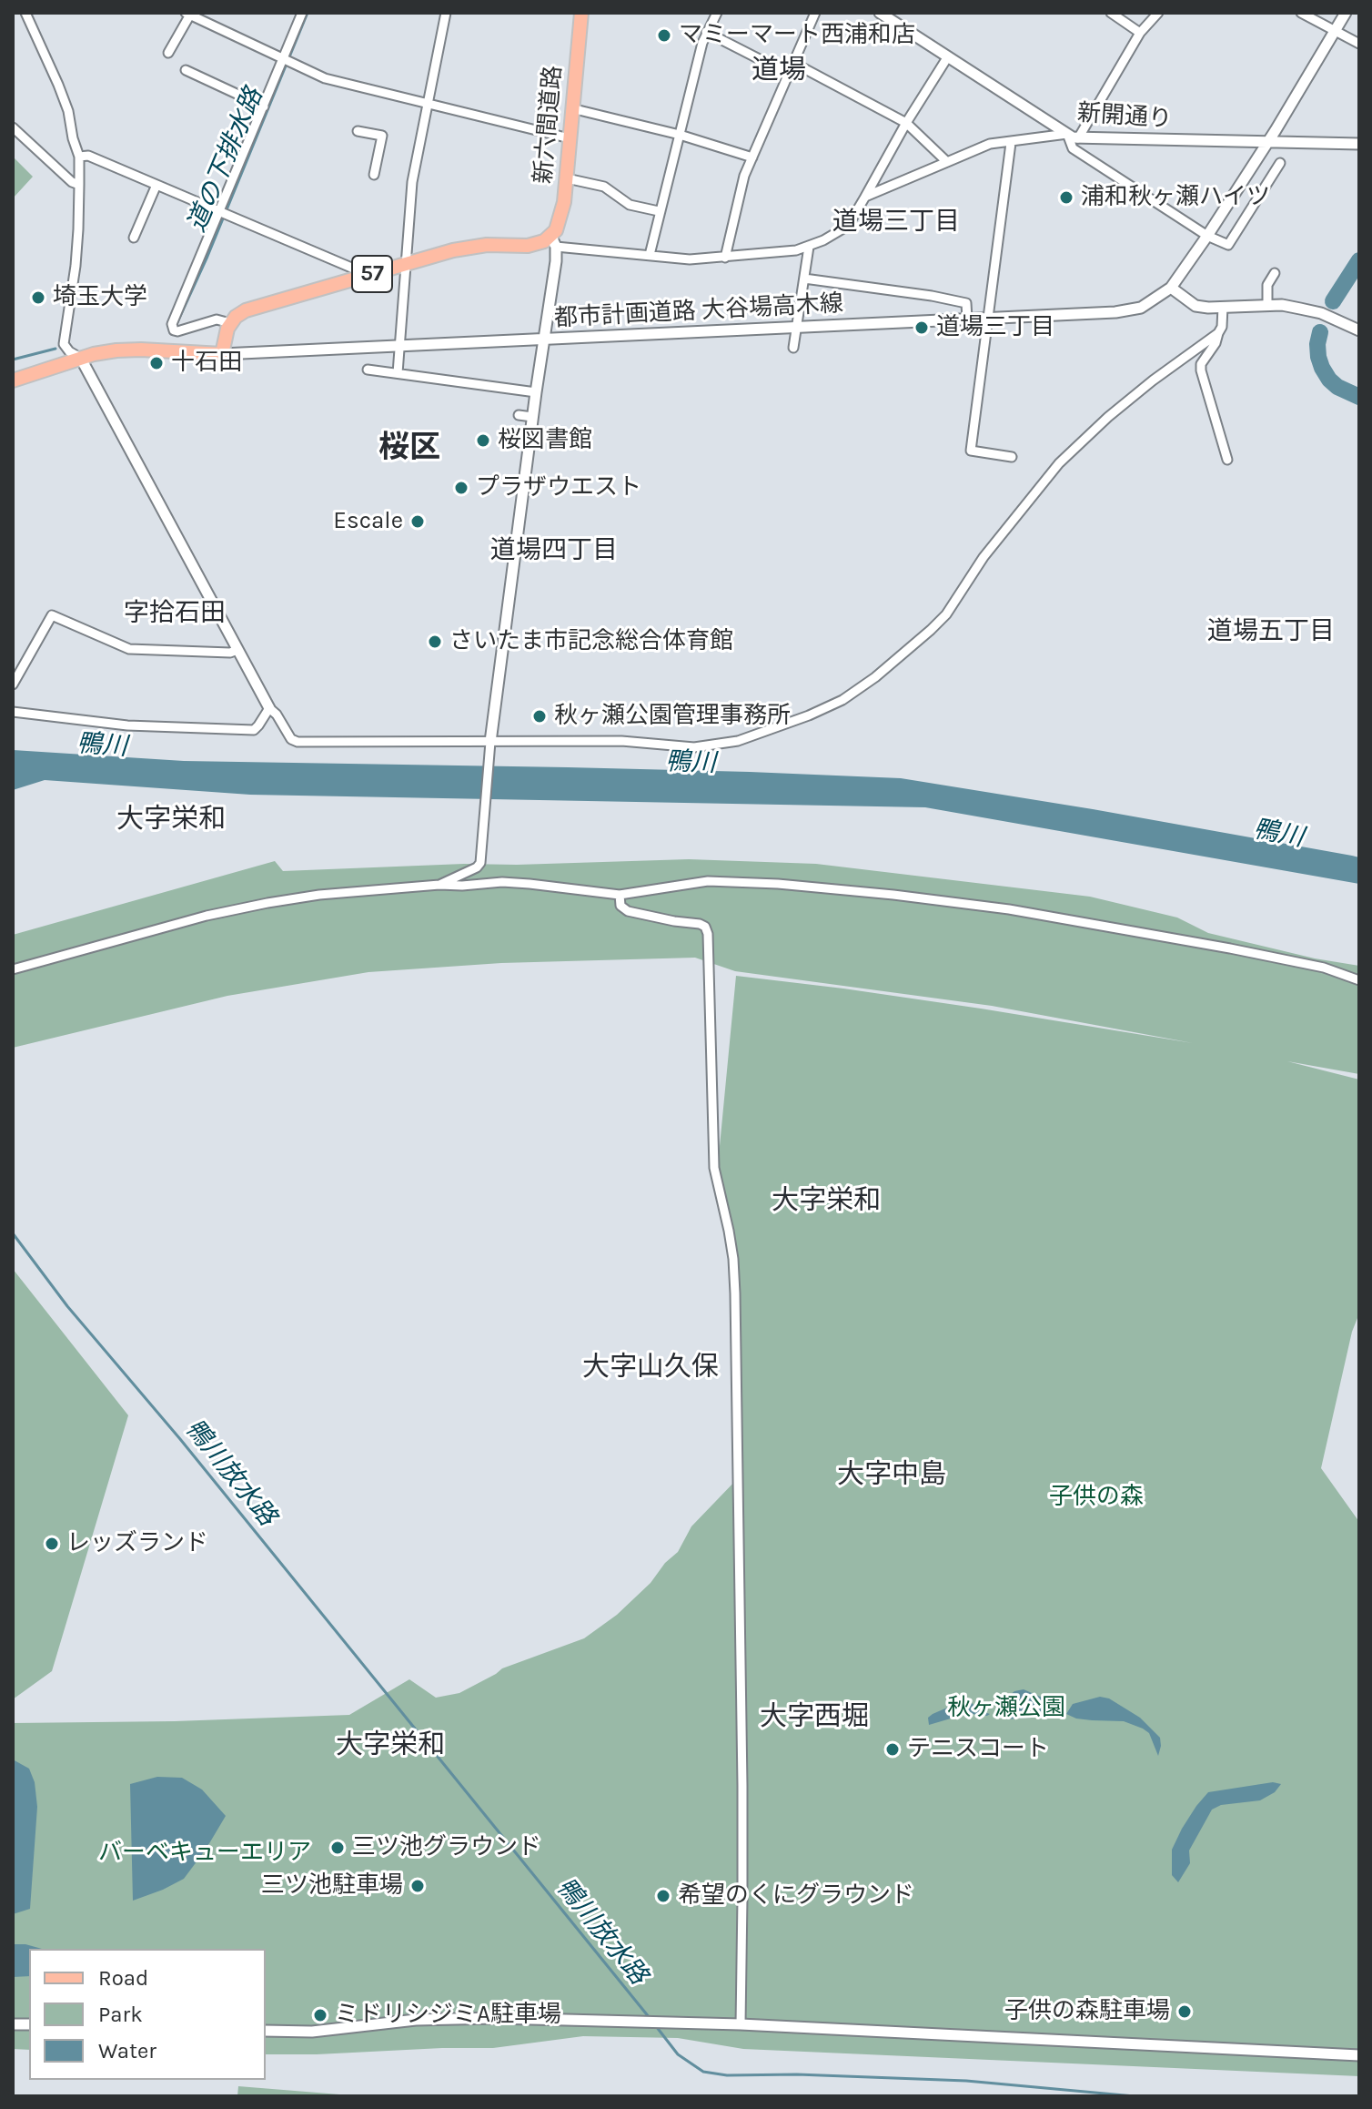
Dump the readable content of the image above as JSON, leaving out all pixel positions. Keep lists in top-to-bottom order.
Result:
{
  "streets": {
    "main road": ["新六間道路", "57"],
    "street": ["新開通り", "都市計画道路 大谷場高木線"]
  },
  "crossings": [
    ["新六間道路", "57"]
  ],
  "districts": [
    "道場",
    "道場三丁目",
    "桜区",
    "道場四丁目",
    "字拾石田",
    "道場五丁目",
    "大字栄和",
    "大字栄和",
    "大字山久保",
    "大字中島",
    "大字西堀",
    "大字栄和"
  ],
  "water": ["道の下排水路", "鴨川", "鴨川放水路"],
  "parks": ["子供の森", "秋ヶ瀬公園", "バーベキューエリア"],
  "places": [
    "マミーマート西浦和店",
    "浦和秋ヶ瀬ハイツ",
    "埼玉大学",
    "道場三丁目",
    "十石田",
    "桜図書館",
    "プラザウエスト",
    "Escale",
    "さいたま市記念総合体育館",
    "秋ヶ瀬公園管理事務所",
    "レッズランド",
    "テニスコート",
    "三ツ池グラウンド",
    "三ツ池駐車場",
    "希望のくにグラウンド",
    "子供の森駐車場",
    "ミドリシジミA駐車場"
  ],
  "legend": ["Road", "Park", "Water"]
}
